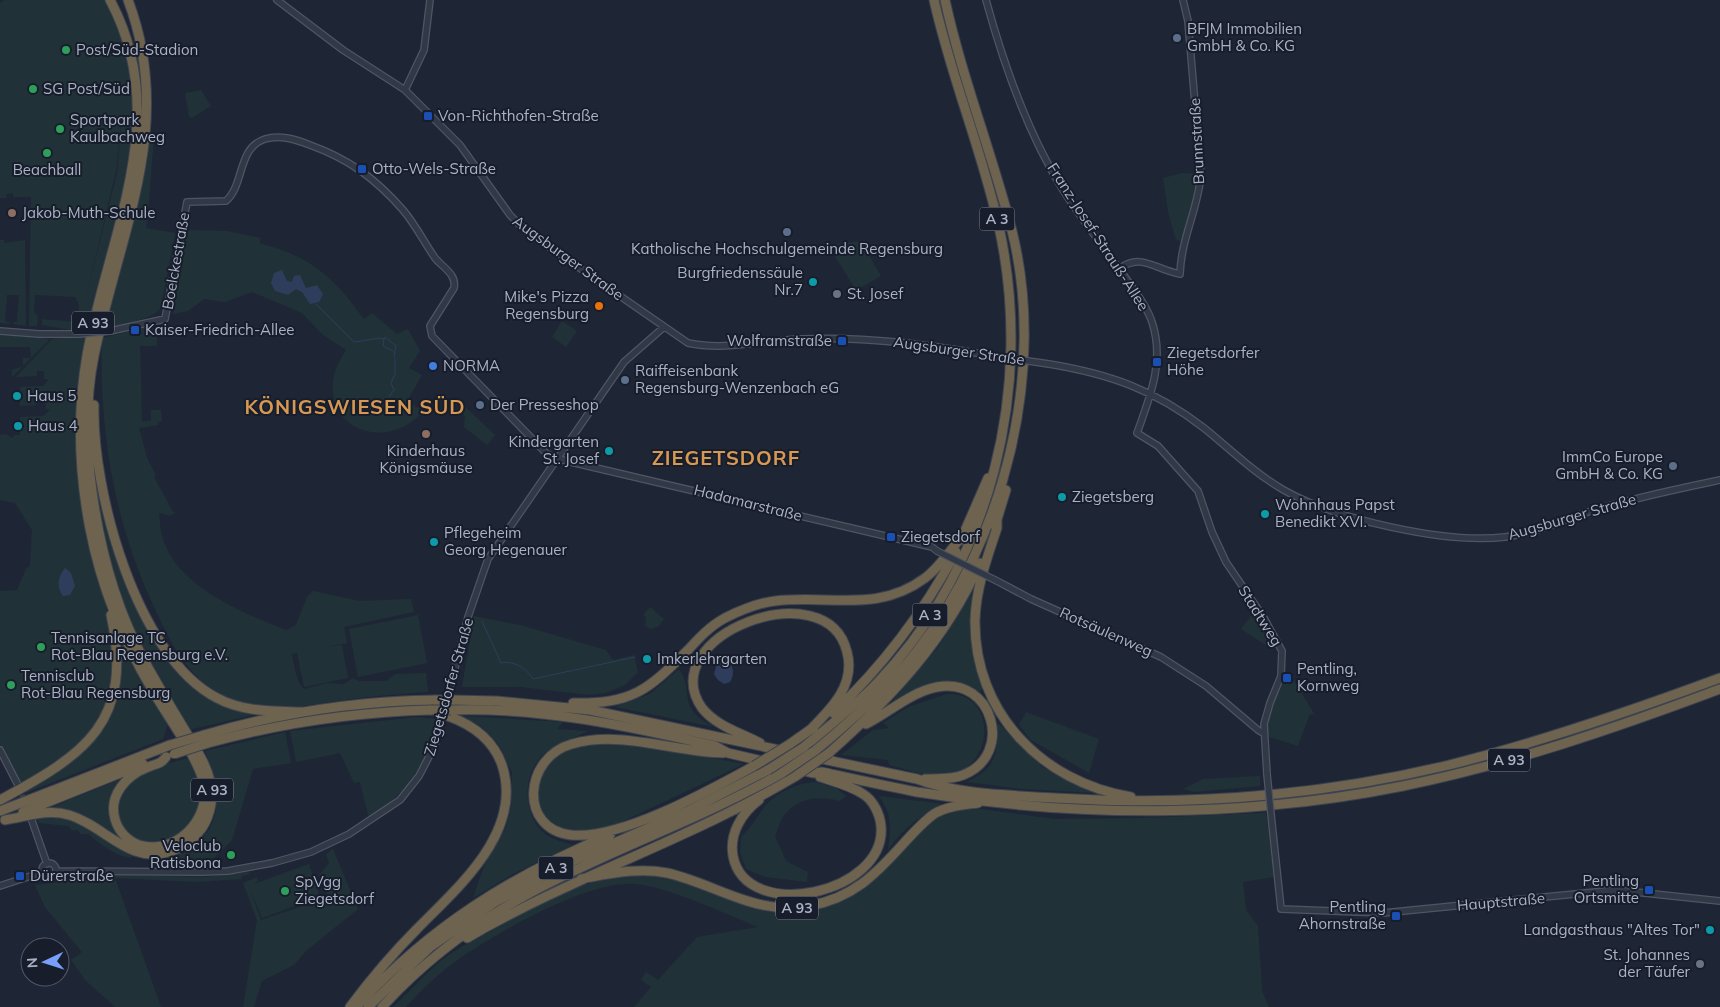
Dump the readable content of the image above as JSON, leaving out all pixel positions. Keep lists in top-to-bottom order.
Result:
{
  "streets": {
    "highway": ["A 3", "A 93"],
    "street": [
      "Brunnstraße",
      "Franz-Josef-Strauß-Allee",
      "Augsburger Straße",
      "Boelckestraße",
      "Hadamarstraße",
      "Stadtweg",
      "Rotsäulenweg",
      "Ziegetsdorfer Straße",
      "Hauptstraße"
    ]
  },
  "crossings": [
    ["Brunnstraße", "Franz-Josef-Strauß-Allee"],
    ["A 3", "A 93"],
    ["Franz-Josef-Strauß-Allee", "Augsburger Straße"],
    ["Franz-Josef-Strauß-Allee", "Stadtweg"],
    ["Augsburger Straße", "Ziegetsdorfer Straße"],
    ["Boelckestraße", "Hadamarstraße"],
    ["Boelckestraße", "Ziegetsdorfer Straße"],
    ["Hadamarstraße", "Rotsäulenweg"],
    ["Hadamarstraße", "Ziegetsdorfer Straße"],
    ["Stadtweg", "Rotsäulenweg"],
    ["Stadtweg", "Hauptstraße"]
  ],
  "districts": ["KÖNIGSWIESEN SÜD", "ZIEGETSDORF"],
  "places": {
    "other": [
      "BFJM Immobilien GmbH & Co. KG",
      "Post/Süd-Stadion",
      "SG Post/Süd",
      "Sportpark Kaulbachweg",
      "Beachball",
      "Jakob-Muth-Schule",
      "Katholische Hochschulgemeinde Regensburg",
      "Burgfriedenssäule Nr.7",
      "St. Josef",
      "Mike's Pizza Regensburg",
      "NORMA",
      "Raiffeisenbank Regensburg-Wenzenbach eG",
      "Haus 5",
      "Der Presseshop",
      "Haus 4",
      "Kinderhaus Königsmäuse",
      "Kindergarten St. Josef",
      "ImmCo Europe GmbH & Co. KG",
      "Ziegetsberg",
      "Wohnhaus Papst Benedikt XVI.",
      "Pflegeheim Georg Hegenauer",
      "Tennisanlage TC Rot-Blau Regensburg e.V.",
      "Imkerlehrgarten",
      "Tennisclub Rot-Blau Regensburg",
      "Veloclub Ratisbona",
      "SpVgg Ziegetsdorf",
      "Landgasthaus \"Altes Tor\"",
      "St. Johannes der Täufer"
    ],
    "transit": [
      "Von-Richthofen-Straße",
      "Otto-Wels-Straße",
      "Kaiser-Friedrich-Allee",
      "Wolframstraße",
      "Ziegetsdorfer Höhe",
      "Ziegetsdorf",
      "Pentling, Kornweg",
      "Dürerstraße",
      "Pentling Ortsmitte",
      "Pentling Ahornstraße"
    ]
  },
  "north": "left"
}
